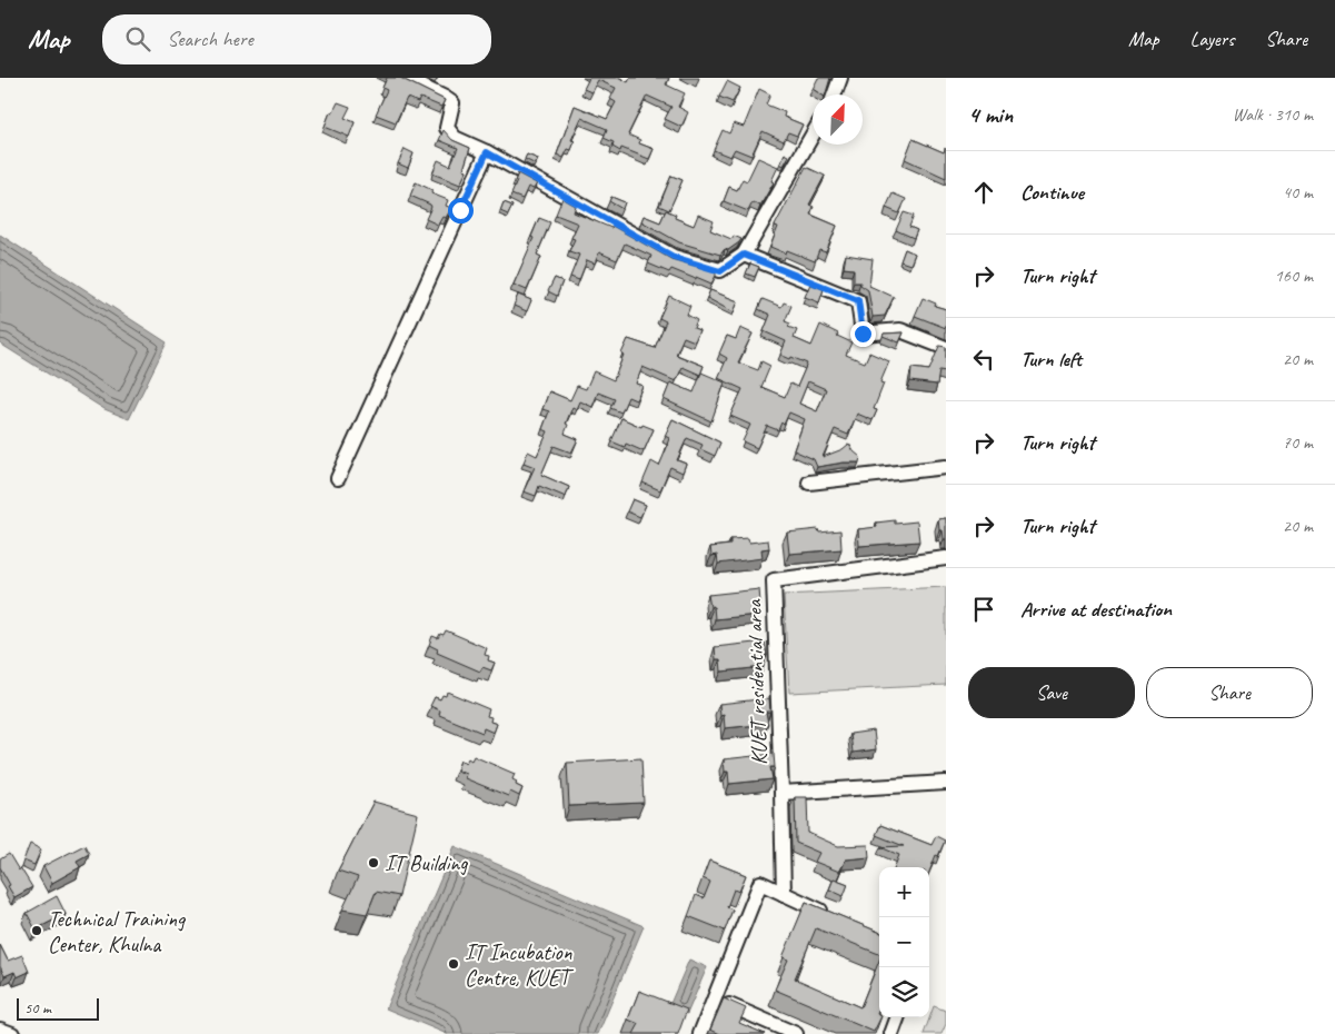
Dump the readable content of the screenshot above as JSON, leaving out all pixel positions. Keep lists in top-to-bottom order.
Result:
{
  "streets": {
    "street": ["KUET residential area"]
  },
  "places": ["IT Building", "Technical Training Center, Khulna", "IT Incubation Centre, KUET"],
  "scale_bar": "50 m",
  "north": "top right",
  "page": {
    "header": "Map",
    "search": "Search here",
    "nav": ["Map", "Layers", "Share"],
    "heading": ["4 min", "Walk · 310 m"],
    "list": [
      ["Continue", "40 m"],
      ["Turn right", "160 m"],
      ["Turn left", "20 m"],
      ["Turn right", "70 m"],
      ["Turn right", "20 m"],
      "Arrive at destination"
    ],
    "buttons": ["Save", "Share"],
    "map_buttons": ["+", "−"],
    "scale": "50 m"
  }
}
